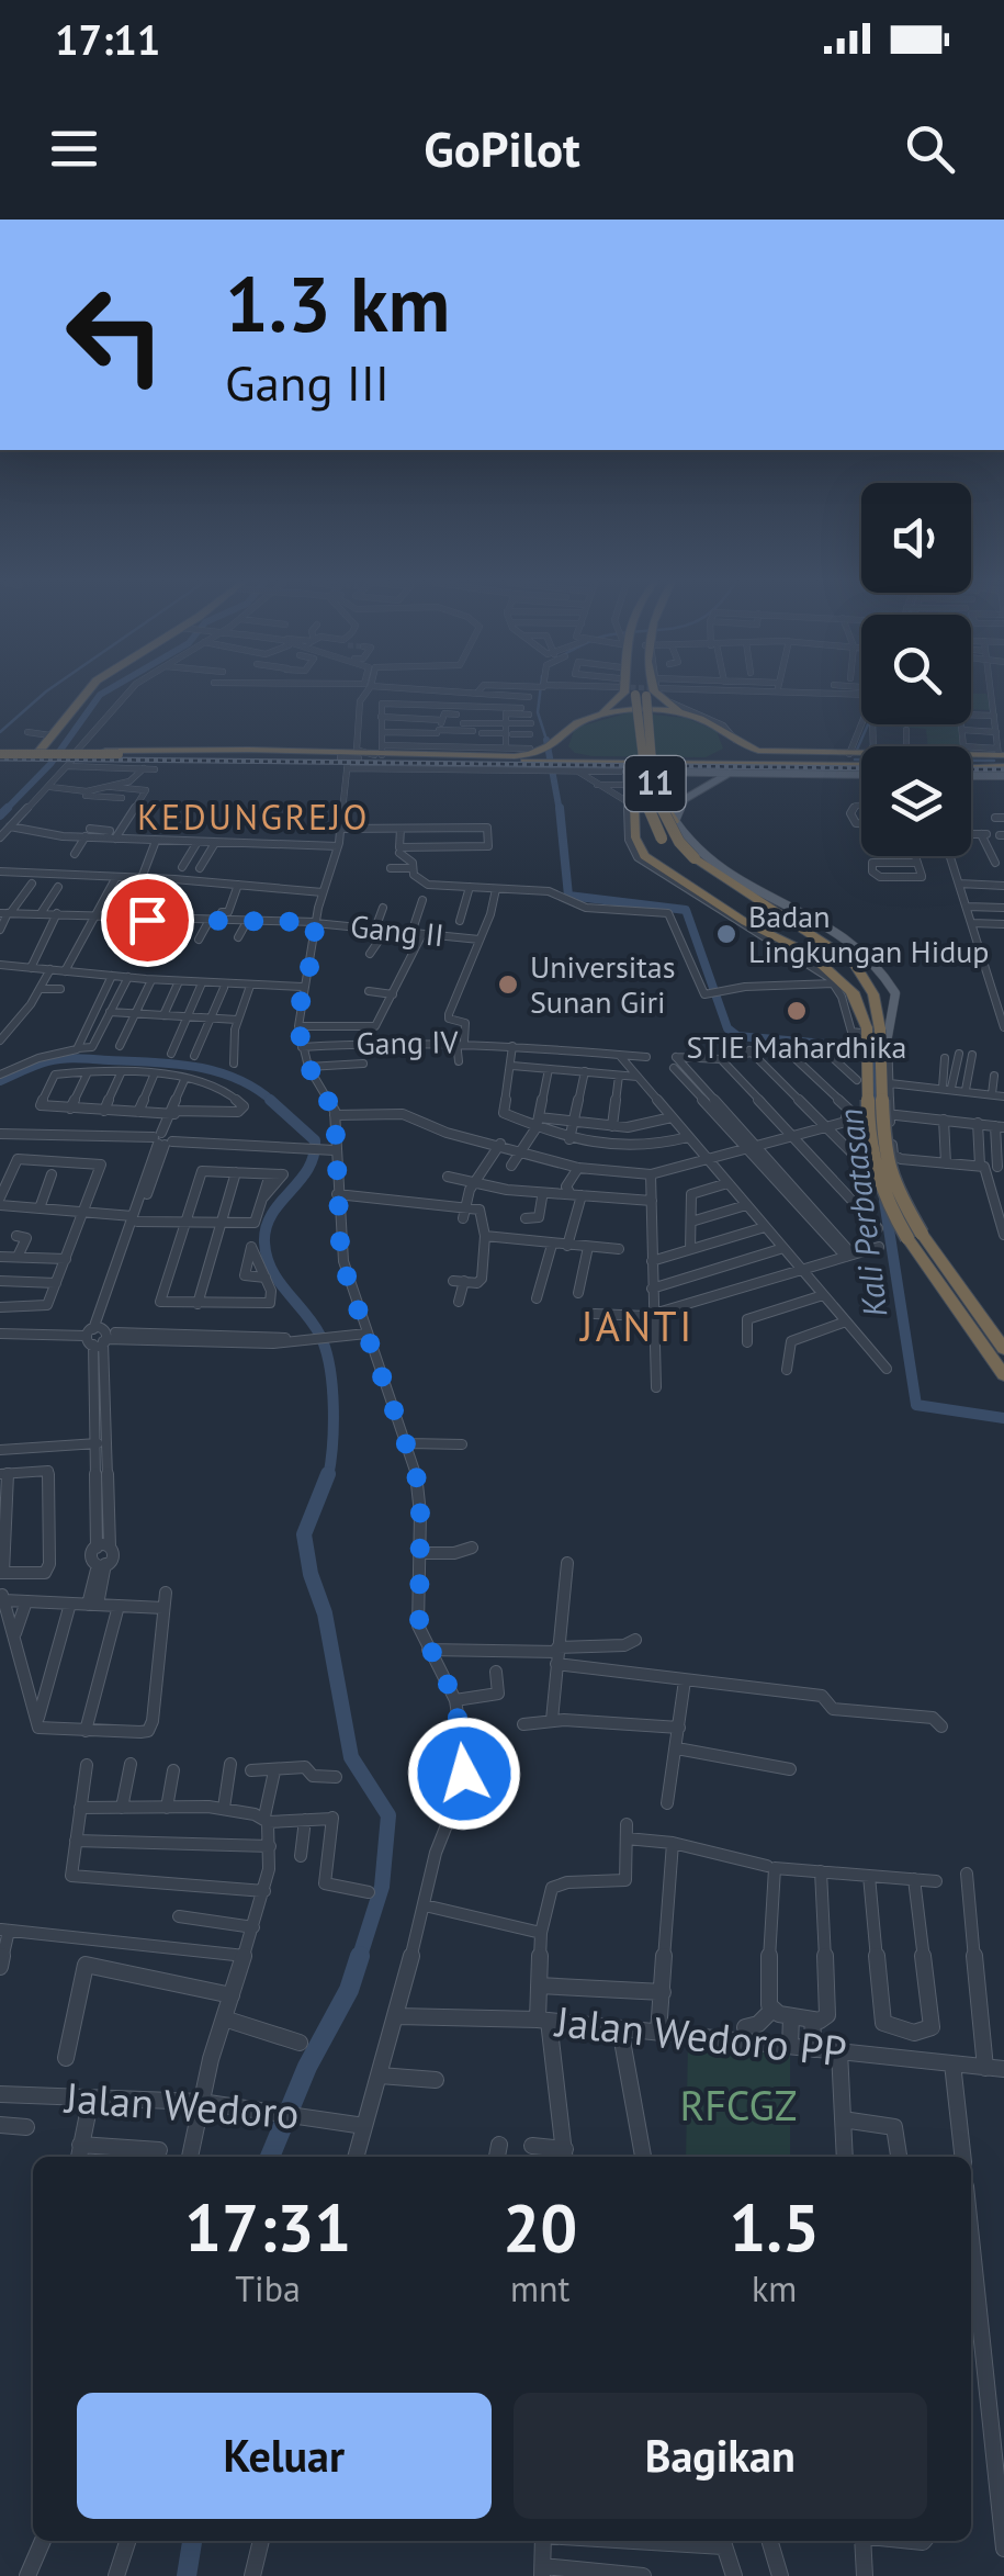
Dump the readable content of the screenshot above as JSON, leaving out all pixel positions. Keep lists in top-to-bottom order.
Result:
{
  "streets": {
    "highway": ["11"],
    "street": [
      "Gang II",
      "Gang IV",
      "Jalan Wedoro PP",
      "Jalan Wedoro"
    ]
  },
  "districts": ["KEDUNGREJO", "JANTI"],
  "water": ["Kali Perbatasan"],
  "parks": ["RFCGZ"],
  "places": ["Badan Lingkungan Hidup", "Universitas Sunan Giri", "STIE Mahardhika"],
  "page": {
    "status": "17:11",
    "header": "GoPilot",
    "turn": ["1.3 km", "Gang III"],
    "eta": [
      "17:31",
      "Tiba",
      "20",
      "mnt",
      "1.5",
      "km"
    ],
    "buttons": ["Keluar", "Bagikan"]
  }
}
